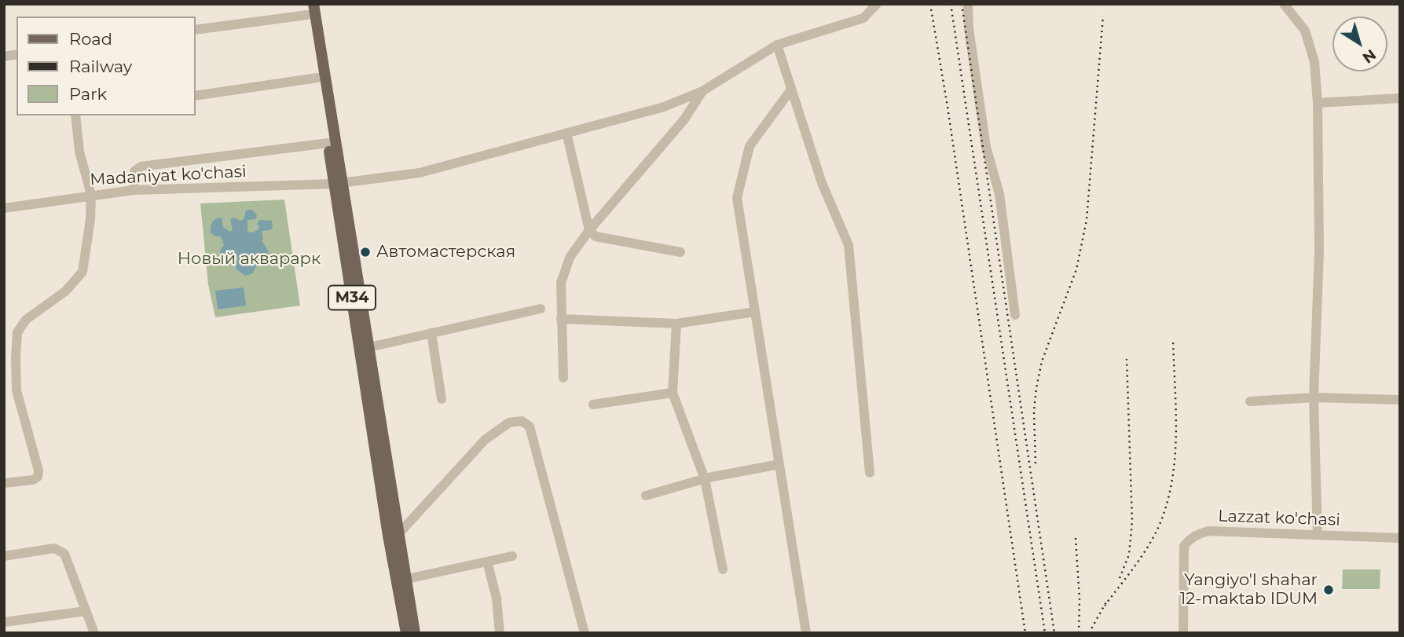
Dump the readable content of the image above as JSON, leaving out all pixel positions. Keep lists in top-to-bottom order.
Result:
{
  "streets": {
    "main road": ["M34"],
    "street": ["Madaniyat ko'chasi", "Lazzat ko'chasi"]
  },
  "crossings": [
    ["Madaniyat ko'chasi", "M34"]
  ],
  "parks": ["Новый акварарк"],
  "places": ["Автомастерская", "Yangiyo'l shahar 12-maktab IDUM"],
  "legend": ["Road", "Railway", "Park"],
  "north": "bottom right"
}
